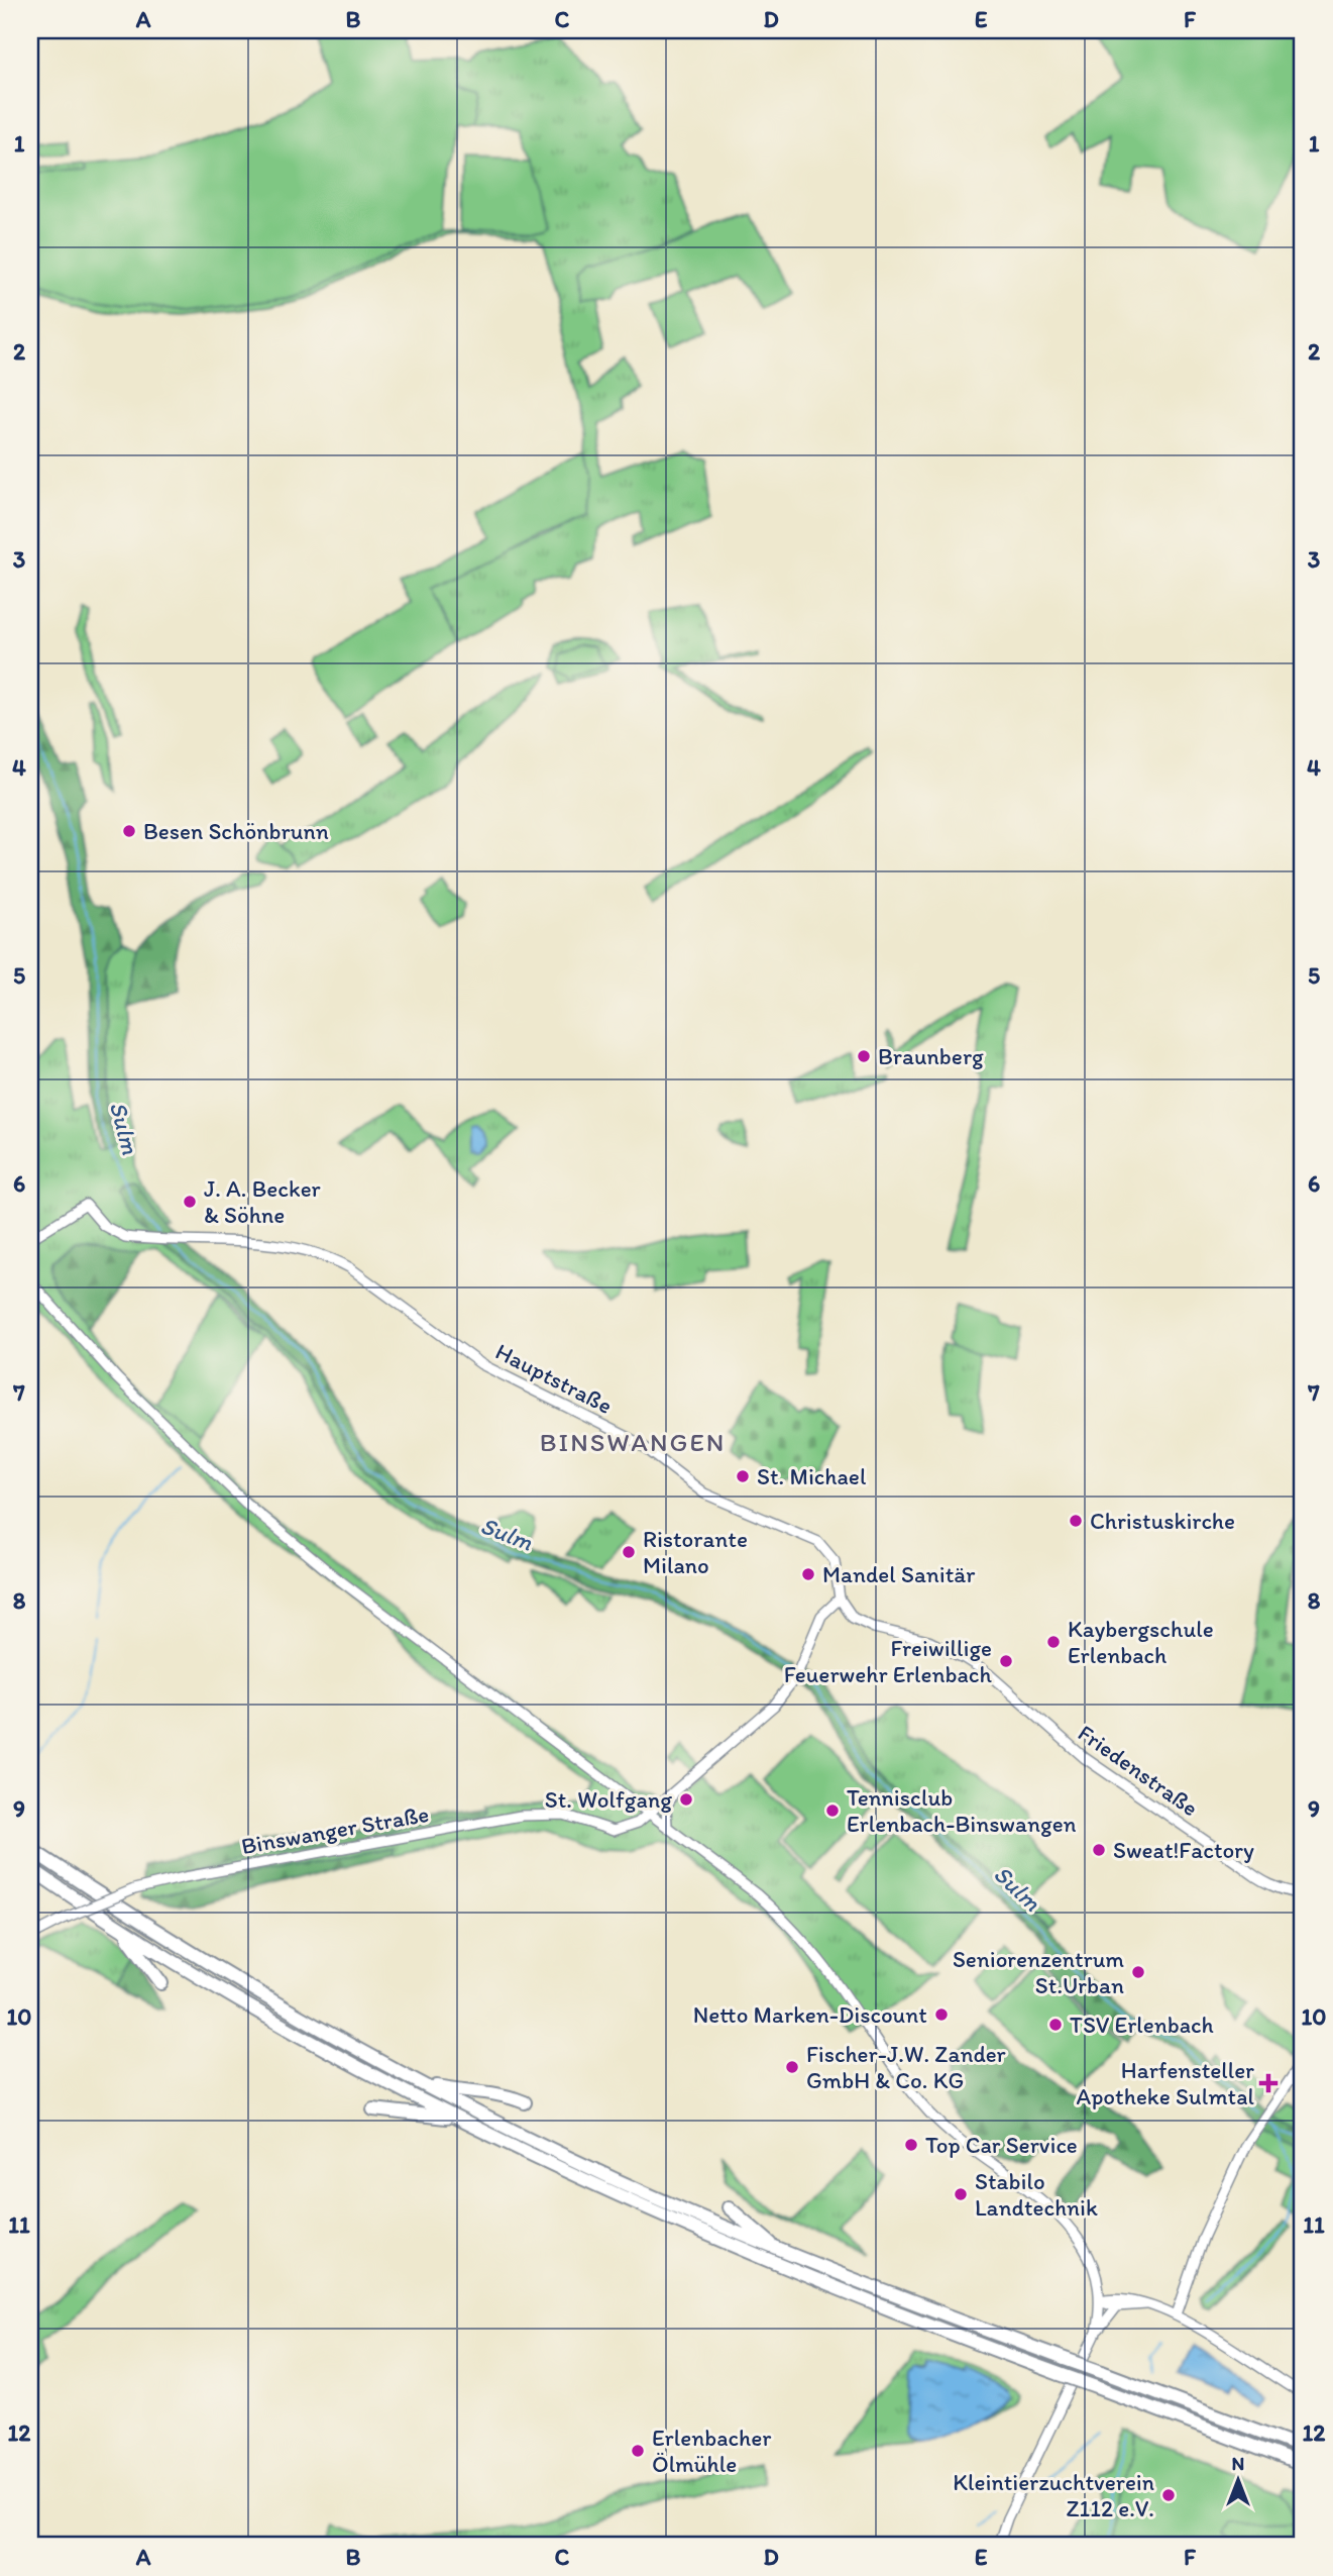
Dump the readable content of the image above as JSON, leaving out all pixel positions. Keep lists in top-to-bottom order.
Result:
{
  "streets": {
    "street": ["Hauptstraße", "Friedenstraße", "Binswanger Straße"]
  },
  "crossings": [
    ["Hauptstraße", "Friedenstraße"],
    ["Hauptstraße", "Binswanger Straße"],
    ["Friedenstraße", "Binswanger Straße"]
  ],
  "districts": ["BINSWANGEN"],
  "water": ["Sulm"],
  "places": {
    "other": [
      "Besen Schönbrunn",
      "Braunberg",
      "J. A. Becker & Söhne",
      "St. Michael",
      "Christuskirche",
      "Ristorante Milano",
      "Mandel Sanitär",
      "Kaybergschule Erlenbach",
      "Freiwillige Feuerwehr Erlenbach",
      "St. Wolfgang",
      "Tennisclub Erlenbach-Binswangen",
      "Sweat!Factory",
      "Seniorenzentrum St.Urban",
      "Netto Marken-Discount",
      "TSV Erlenbach",
      "Fischer-J.W. Zander GmbH & Co. KG",
      "Top Car Service",
      "Stabilo Landtechnik",
      "Erlenbacher Ölmühle",
      "Kleintierzuchtverein Z112 e.V."
    ],
    "health": ["Harfensteller Apotheke Sulmtal"]
  },
  "north": "top",
  "grid": {
    "columns": [
      "A",
      "B",
      "C",
      "D",
      "E",
      "F"
    ],
    "rows": [
      "1",
      "2",
      "3",
      "4",
      "5",
      "6",
      "7",
      "8",
      "9",
      "10",
      "11",
      "12"
    ]
  }
}
